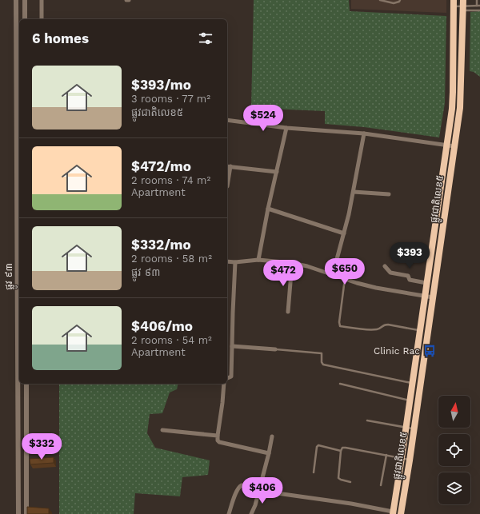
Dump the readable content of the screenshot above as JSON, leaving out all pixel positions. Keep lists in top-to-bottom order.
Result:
{
  "streets": {
    "highway": ["ផ្លូវជាតិលេខ៥"],
    "street": ["ផ្លូវ ៩៣"]
  },
  "places": {
    "bus stop": ["Clinic Rac"]
  },
  "north": "top",
  "page": {
    "heading": "6 homes",
    "list": [
      {
        "name": "$393/mo",
        "note": "3 rooms · 77 m² · ផ្លូវជាតិលេខ៥"
      },
      {
        "name": "$472/mo",
        "note": "2 rooms · 74 m² · Apartment"
      },
      {
        "name": "$332/mo",
        "note": "2 rooms · 58 m² · ផ្លូវ ៩៣"
      },
      {
        "name": "$406/mo",
        "note": "2 rooms · 54 m² · Apartment"
      }
    ],
    "price": [
      "$524",
      "$393",
      "$650",
      "$472",
      "$332",
      "$406"
    ]
  }
}
